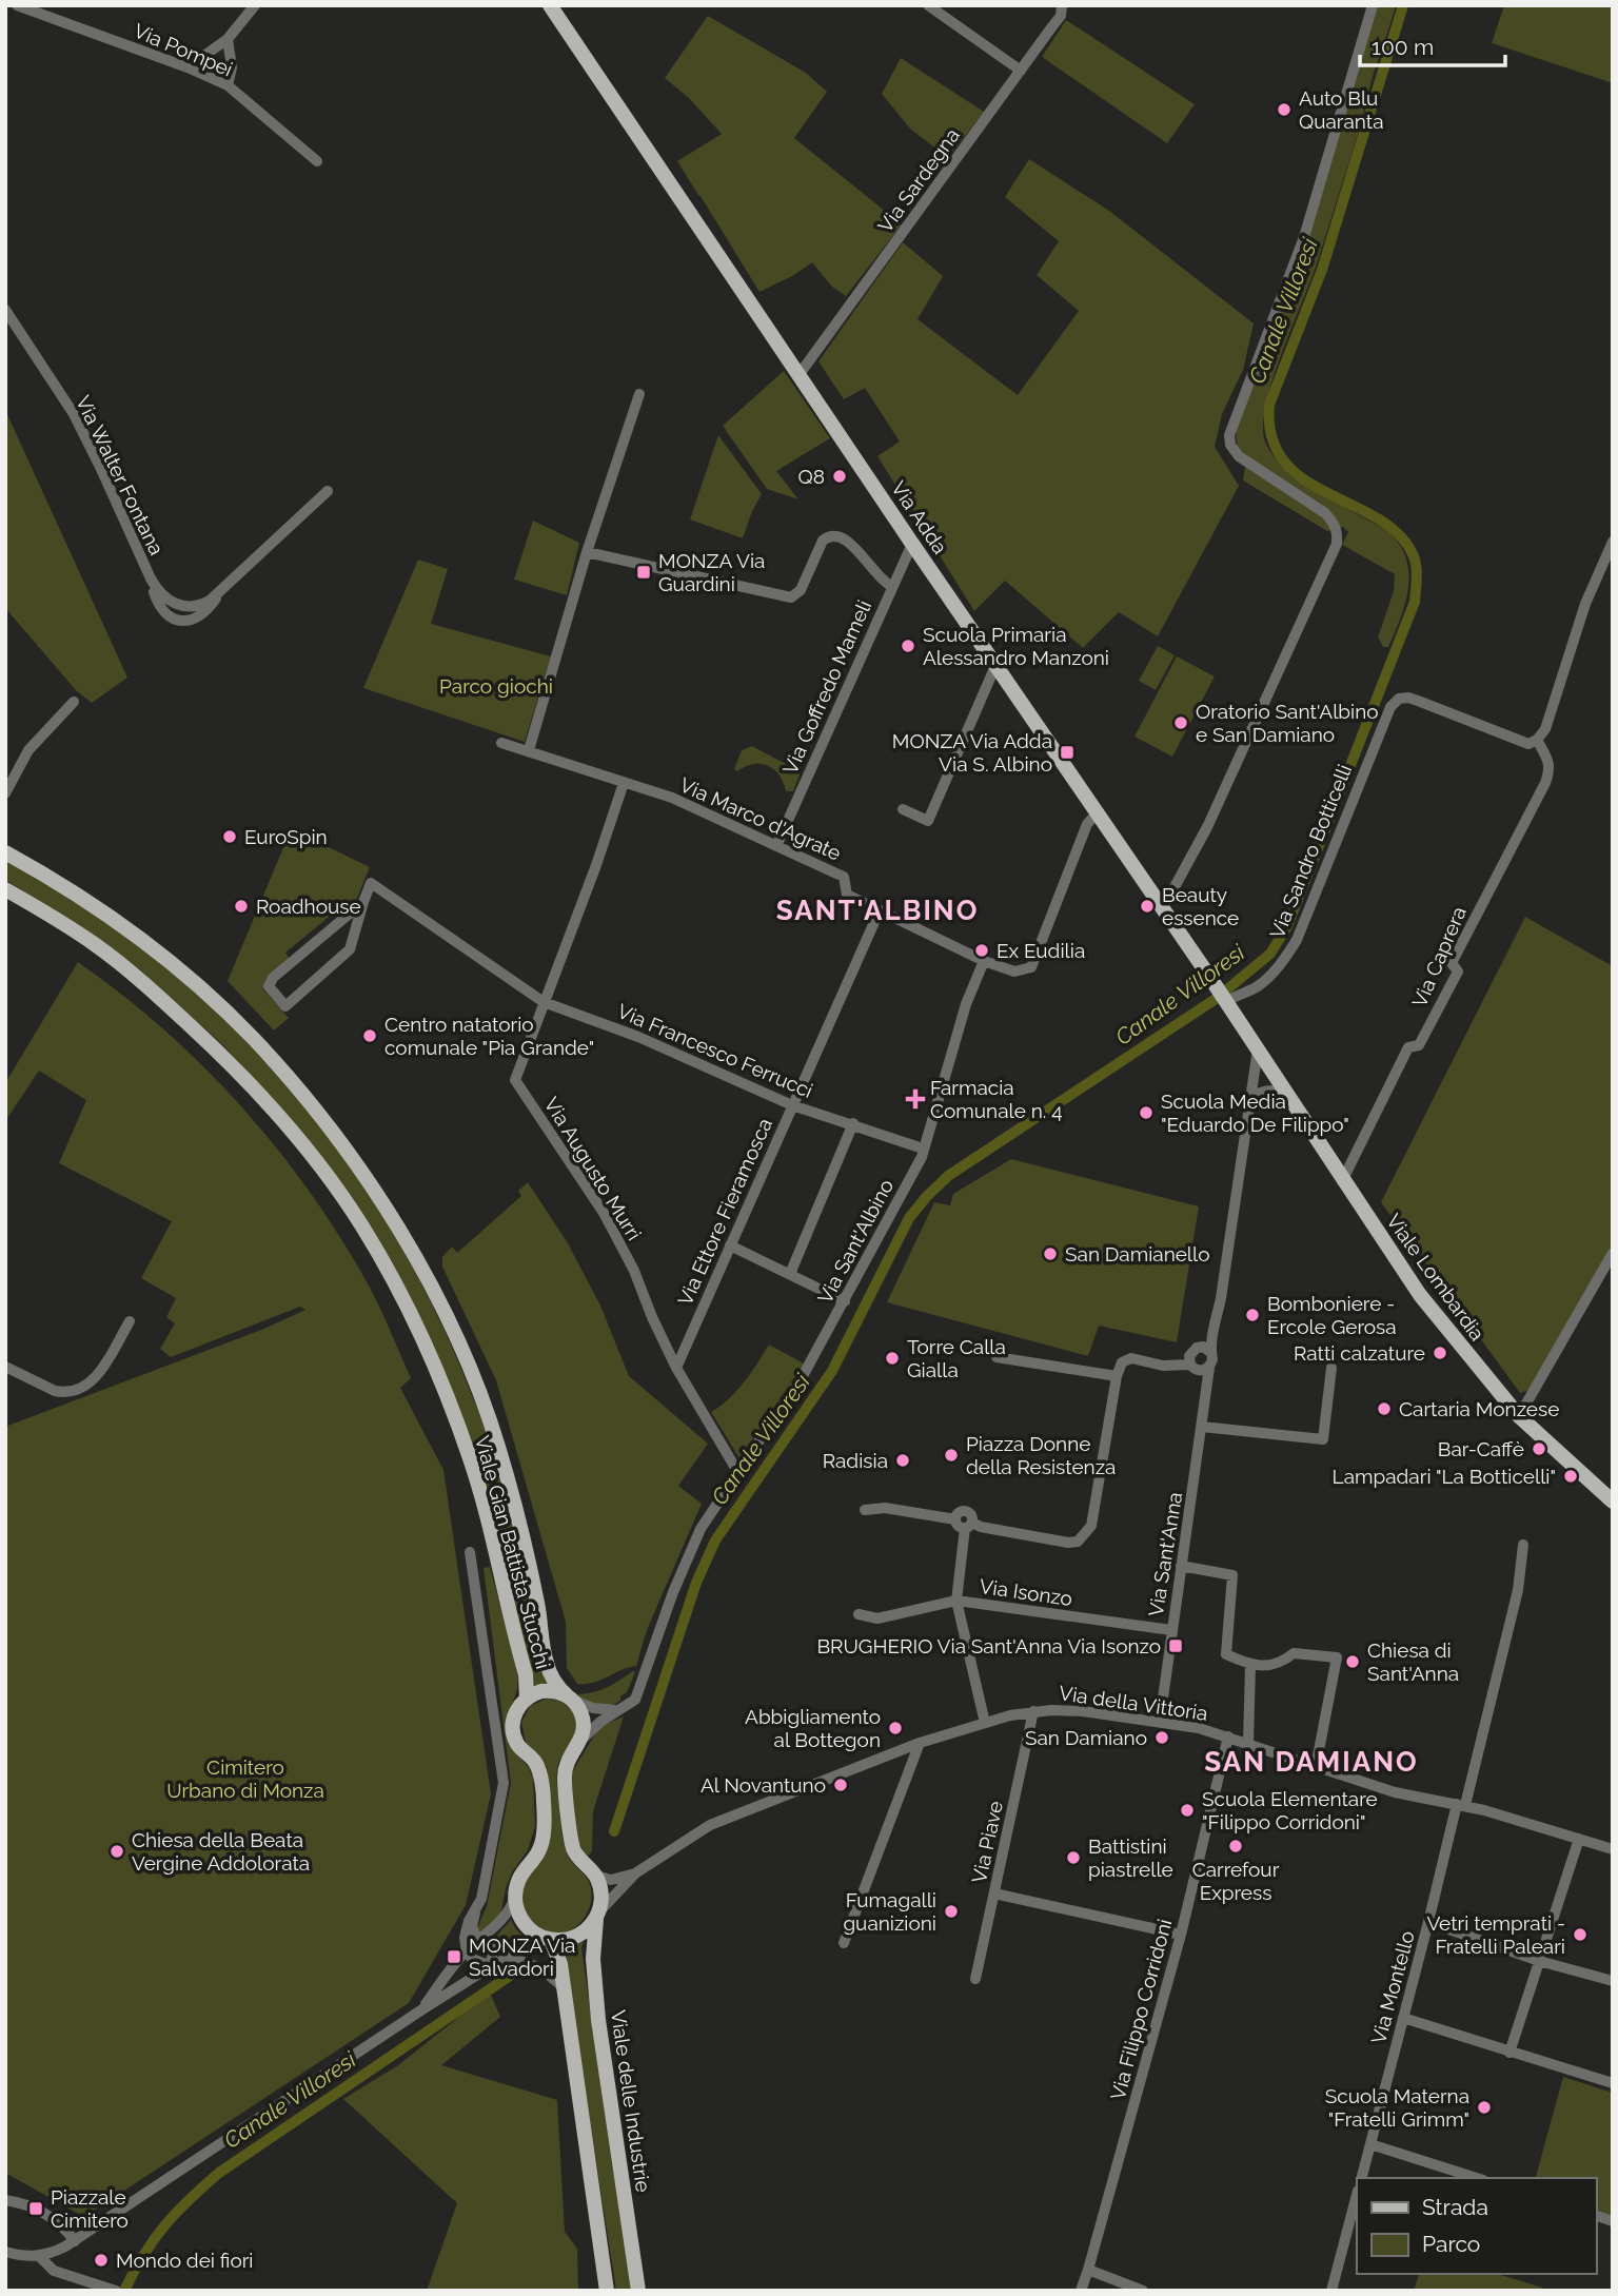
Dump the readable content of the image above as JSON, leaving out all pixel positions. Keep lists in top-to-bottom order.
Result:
{
  "streets": {
    "main road": [
      "Via Adda",
      "Viale Lombardia",
      "Viale Gian Battista Stucchi",
      "Viale delle Industrie"
    ],
    "street": [
      "Via Pompei",
      "Via Sardegna",
      "Via Walter Fontana",
      "Via Goffredo Mameli",
      "Via Marco d'Agrate",
      "Via Sandro Botticelli",
      "Via Caprera",
      "Via Francesco Ferrucci",
      "Via Augusto Murri",
      "Via Ettore Fieramosca",
      "Via Sant'Albino",
      "Via Sant'Anna",
      "Via Isonzo",
      "Via della Vittoria",
      "Via Piave",
      "Via Montello",
      "Via Filippo Corridoni"
    ]
  },
  "crossings": [
    ["Via Sardegna", "Via Adda"],
    ["Via Adda", "Via Goffredo Mameli"],
    ["Via Adda", "Via Sandro Botticelli"],
    ["Via Adda", "Viale Lombardia"],
    ["Via Adda", "Via Sant'Anna"],
    ["Via Goffredo Mameli", "Via Marco d'Agrate"],
    ["Via Marco d'Agrate", "Via Ettore Fieramosca"],
    ["Via Marco d'Agrate", "Via Sant'Albino"],
    ["Via Sandro Botticelli", "Via Caprera"],
    ["Via Caprera", "Viale Lombardia"],
    ["Via Francesco Ferrucci", "Via Augusto Murri"],
    ["Via Francesco Ferrucci", "Via Ettore Fieramosca"],
    ["Via Francesco Ferrucci", "Via Sant'Albino"],
    ["Via Augusto Murri", "Via Ettore Fieramosca"],
    ["Via Augusto Murri", "Via Sant'Albino"],
    ["Via Sant'Albino", "Viale Gian Battista Stucchi"],
    ["Viale Lombardia", "Via Sant'Anna"],
    ["Via Sant'Anna", "Via Isonzo"],
    ["Via Sant'Anna", "Via della Vittoria"],
    ["Via della Vittoria", "Via Piave"],
    ["Via della Vittoria", "Via Montello"],
    ["Via della Vittoria", "Via Filippo Corridoni"]
  ],
  "districts": ["SANT'ALBINO", "SAN DAMIANO"],
  "water": ["Canale Villoresi"],
  "parks": ["Parco giochi", "Cimitero Urbano di Monza"],
  "places": {
    "other": [
      "Auto Blu Quaranta",
      "Q8",
      "Scuola Primaria Alessandro Manzoni",
      "Oratorio Sant'Albino e San Damiano",
      "EuroSpin",
      "Roadhouse",
      "Beauty essence",
      "Ex Eudilia",
      "Centro natatorio comunale \"Pia Grande\"",
      "Scuola Media \"Eduardo De Filippo\"",
      "San Damianello",
      "Bomboniere - Ercole Gerosa",
      "Ratti calzature",
      "Torre Calla Gialla",
      "Cartaria Monzese",
      "Bar-Caffè",
      "Piazza Donne della Resistenza",
      "Radisia",
      "Lampadari \"La Botticelli\"",
      "Chiesa di Sant'Anna",
      "Abbigliamento al Bottegon",
      "San Damiano",
      "Al Novantuno",
      "Scuola Elementare \"Filippo Corridoni\"",
      "Carrefour Express",
      "Chiesa della Beata Vergine Addolorata",
      "Battistini piastrelle",
      "Fumagalli guanizioni",
      "Vetri temprati - Fratelli Paleari",
      "Scuola Materna \"Fratelli Grimm\"",
      "Mondo dei fiori"
    ],
    "transit": [
      "MONZA Via Guardini",
      "MONZA Via Adda Via S. Albino",
      "BRUGHERIO Via Sant'Anna Via Isonzo",
      "MONZA Via Salvadori",
      "Piazzale Cimitero"
    ],
    "health": ["Farmacia Comunale n. 4"]
  },
  "legend": ["Strada", "Parco"],
  "scale_bar": "100 m"
}
